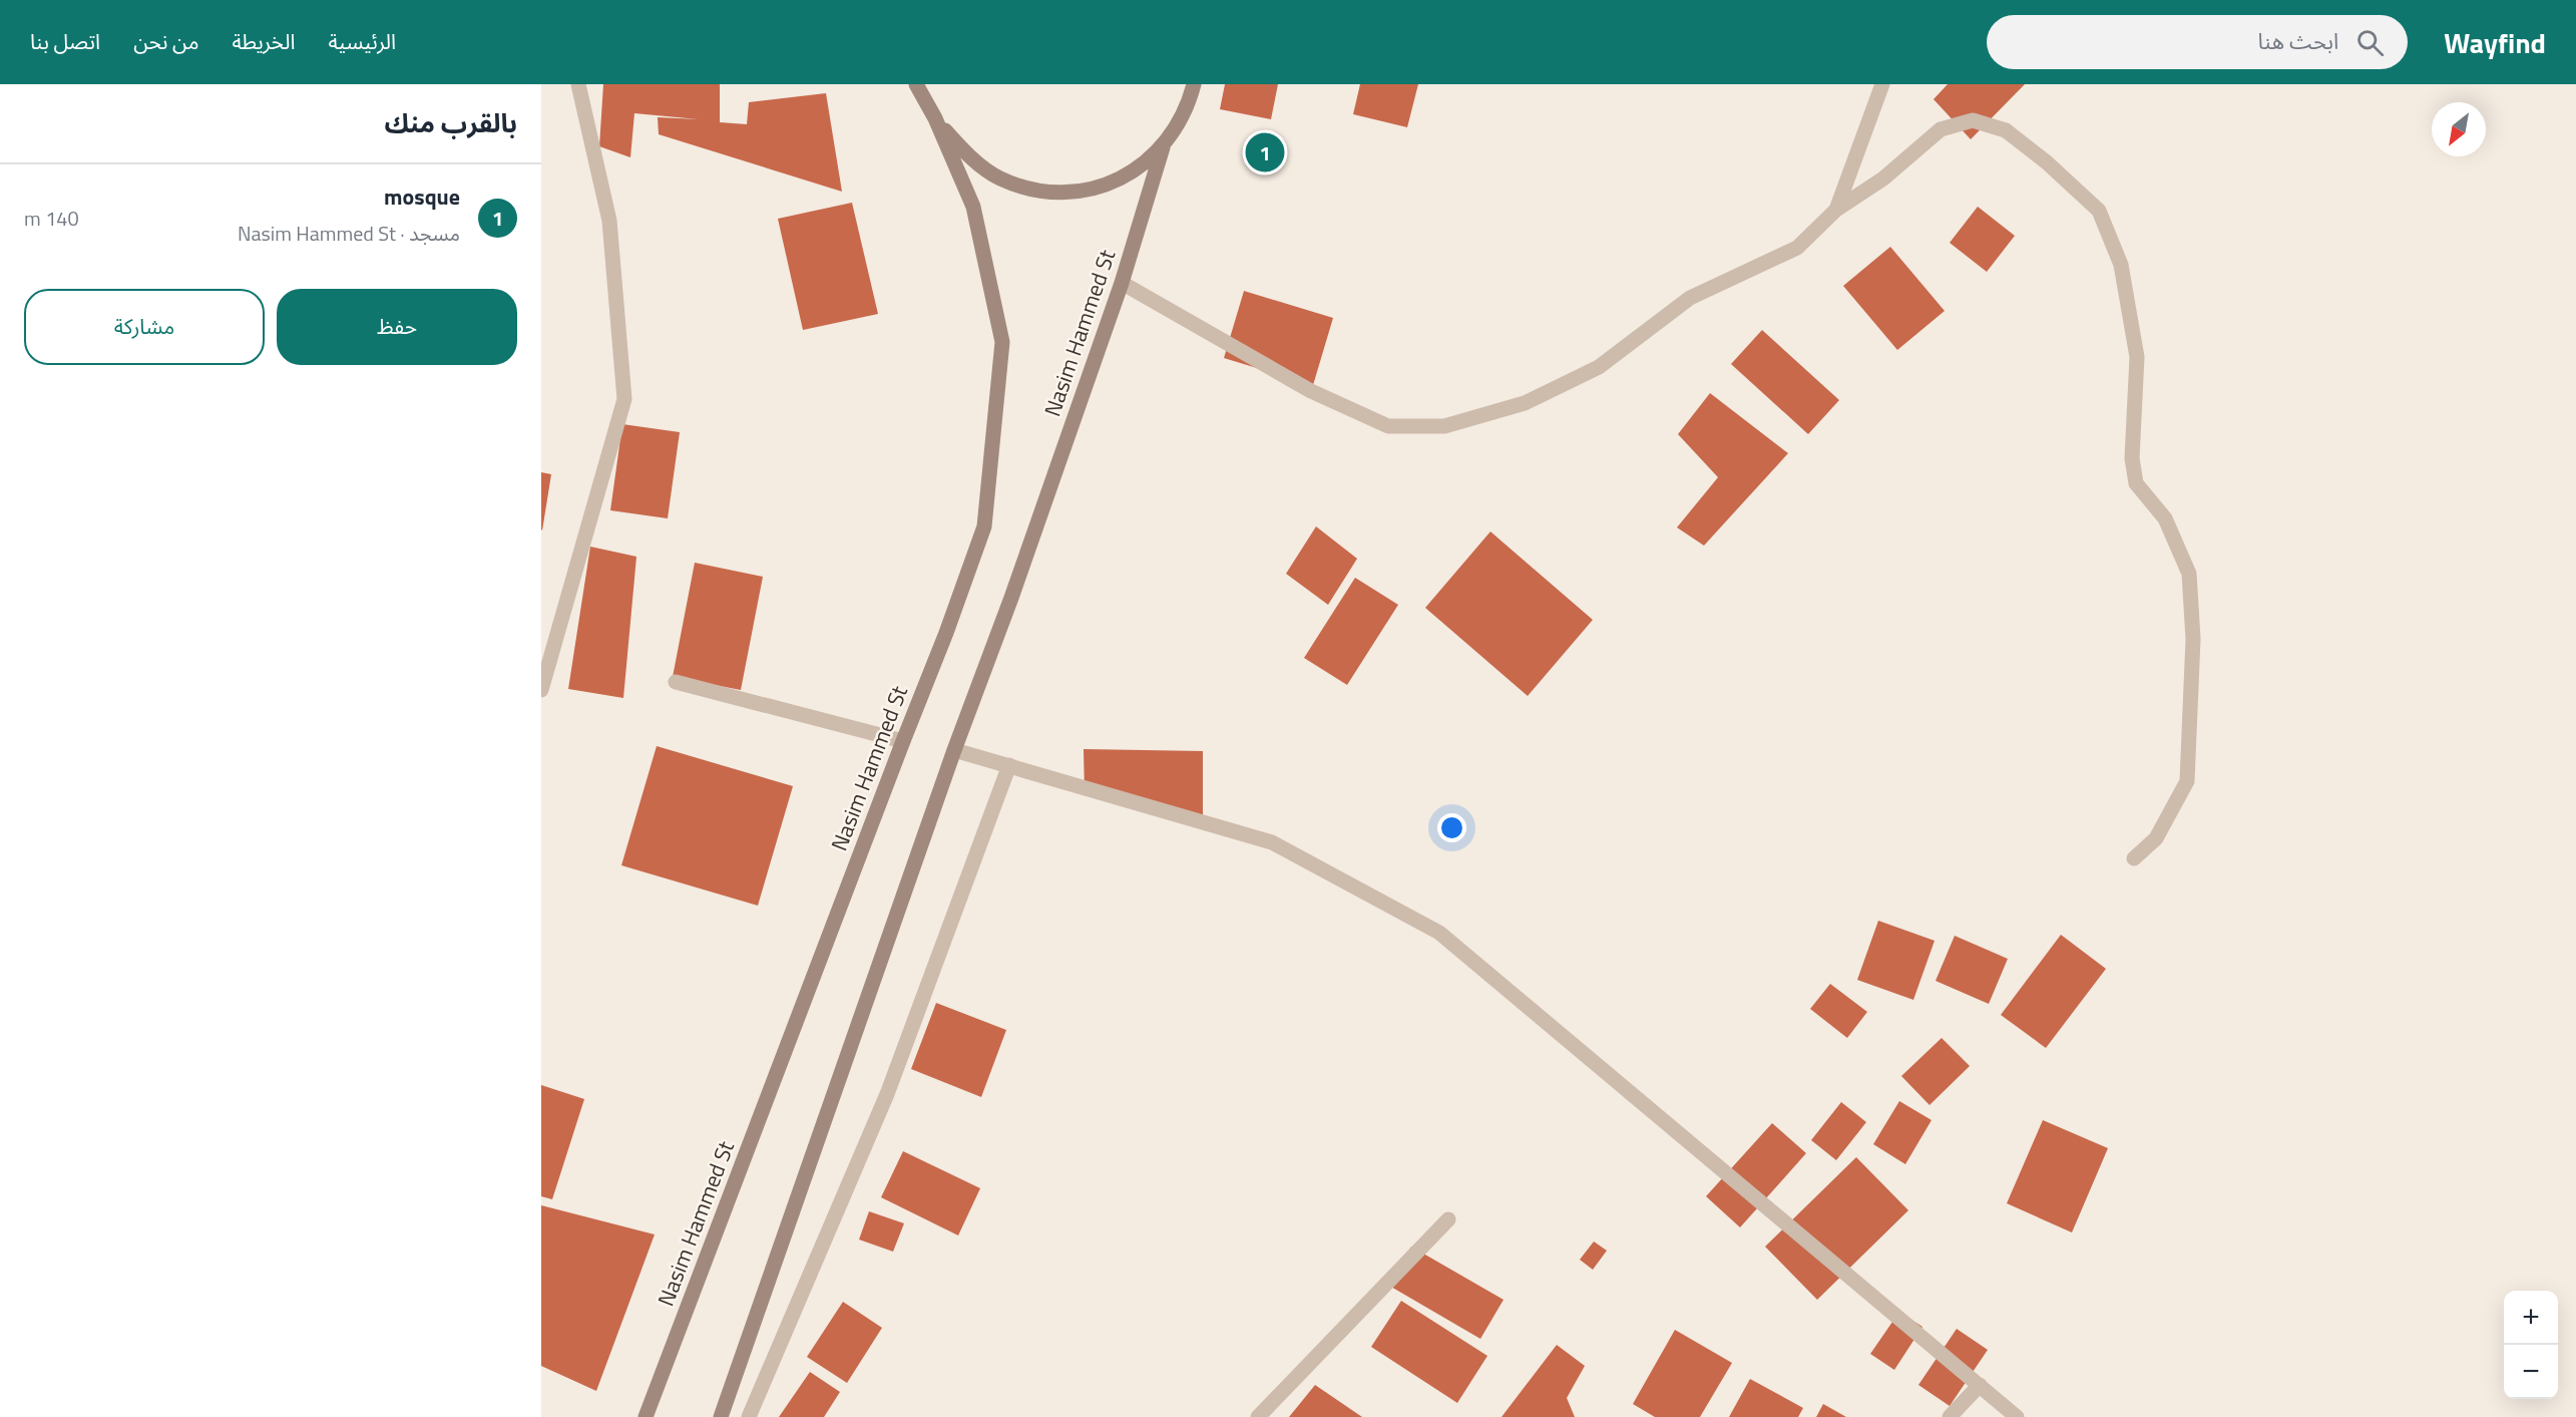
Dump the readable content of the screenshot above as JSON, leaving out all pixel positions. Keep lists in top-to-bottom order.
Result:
{
  "streets": {
    "main road": ["Nasim Hammed St"]
  },
  "north": "bottom left",
  "page": {
    "header": "Wayfind",
    "search": "ابحث هنا",
    "nav": [
      "الرئيسية",
      "الخريطة",
      "من نحن",
      "اتصل بنا"
    ],
    "heading": "بالقرب منك",
    "pins": "1",
    "list": [
      {
        "mark": "1",
        "name": "mosque",
        "note": "مسجد · Nasim Hammed St",
        "value": "140 m"
      }
    ],
    "buttons": ["حفظ", "مشاركة"],
    "map_buttons": ["+", "−"]
  }
}
